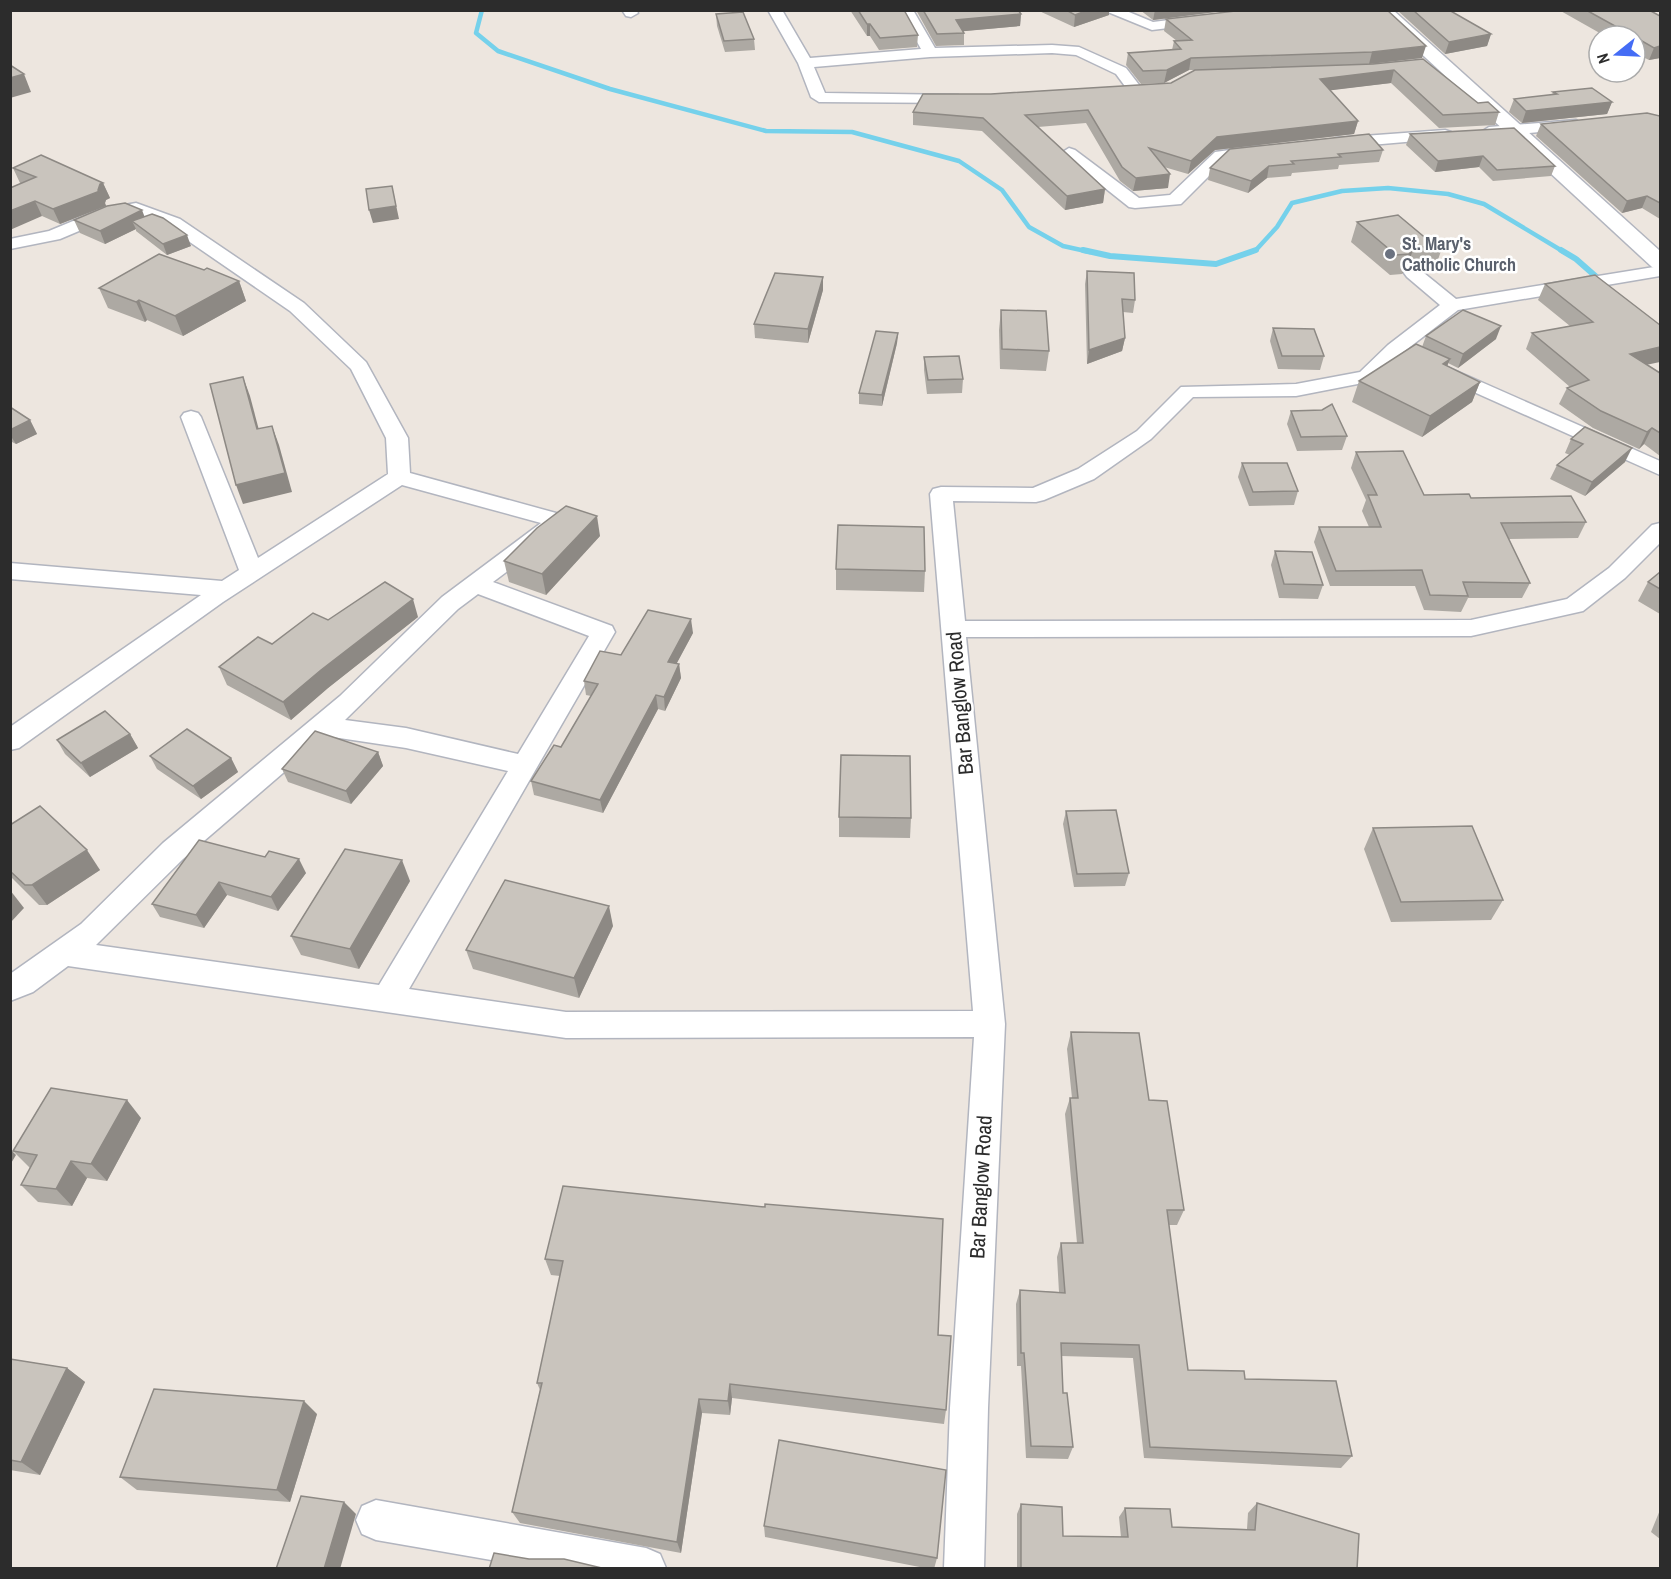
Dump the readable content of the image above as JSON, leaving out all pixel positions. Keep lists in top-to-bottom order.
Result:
{
  "streets": {
    "street": ["Bar Banglow Road"]
  },
  "places": ["St. Mary's Catholic Church"],
  "north": "left"
}
